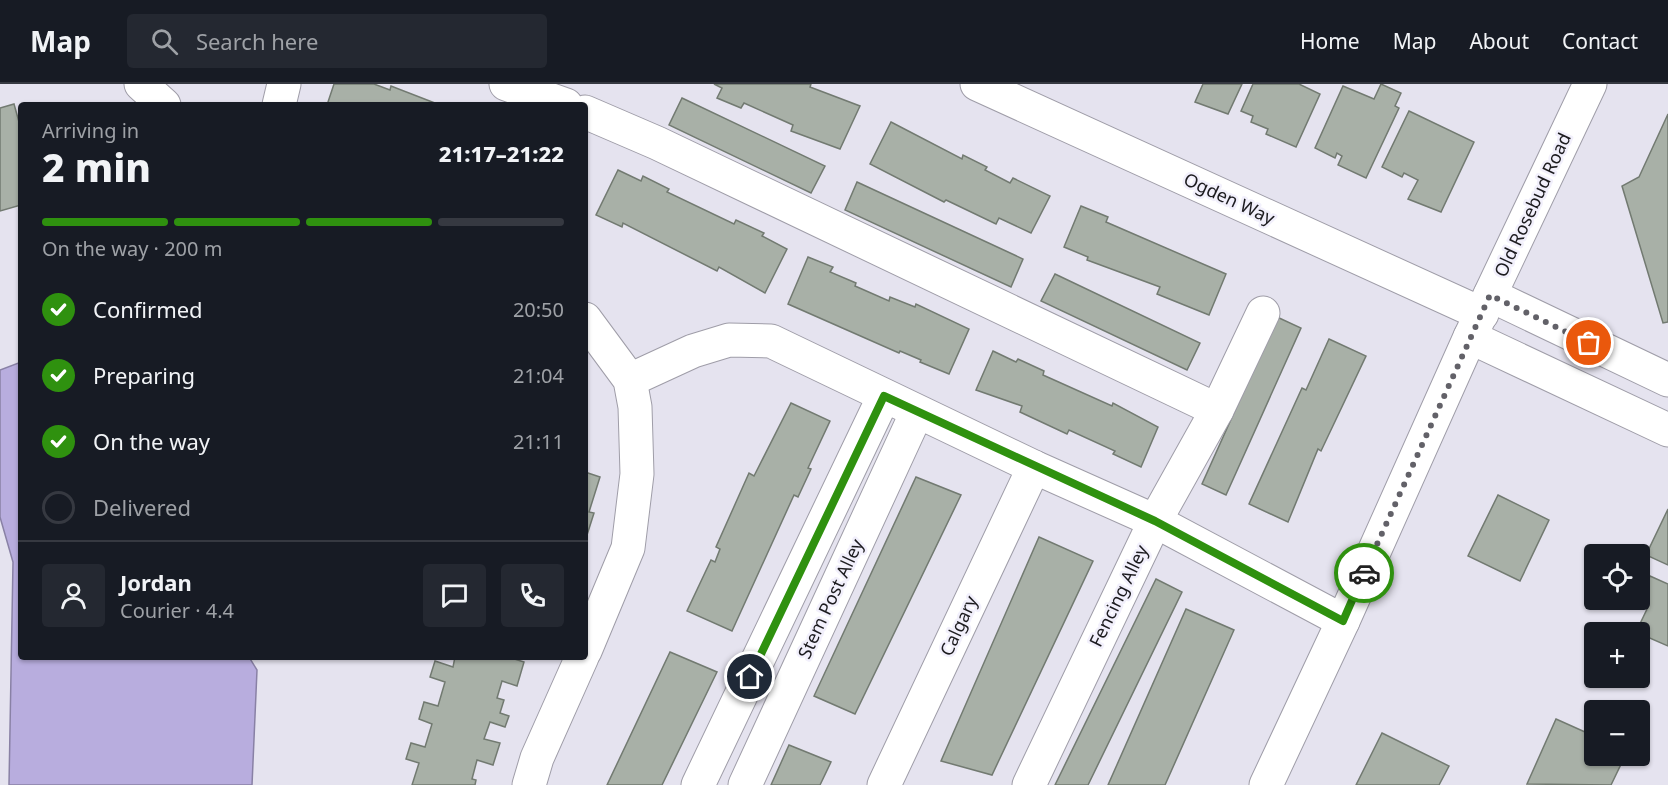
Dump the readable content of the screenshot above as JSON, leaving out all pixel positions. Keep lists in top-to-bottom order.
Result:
{
  "streets": {
    "street": [
      "Ogden Way",
      "Old Rosebud Road",
      "Fencing Alley",
      "Stem Post Alley",
      "Calgary"
    ]
  },
  "crossings": [
    ["Ogden Way", "Old Rosebud Road"]
  ],
  "page": {
    "header": "Map",
    "search": "Search here",
    "nav": [
      "Home",
      "Map",
      "About",
      "Contact"
    ],
    "heading": ["2 min", "Arriving in", "21:17–21:22"],
    "panel": ["Jordan", "Courier · 4.4"],
    "bar": "On the way · 200 m",
    "list": [
      ["Confirmed", "20:50"],
      ["Preparing", "21:04"],
      ["On the way", "21:11"],
      "Delivered"
    ],
    "map_buttons": ["+", "−"]
  }
}
